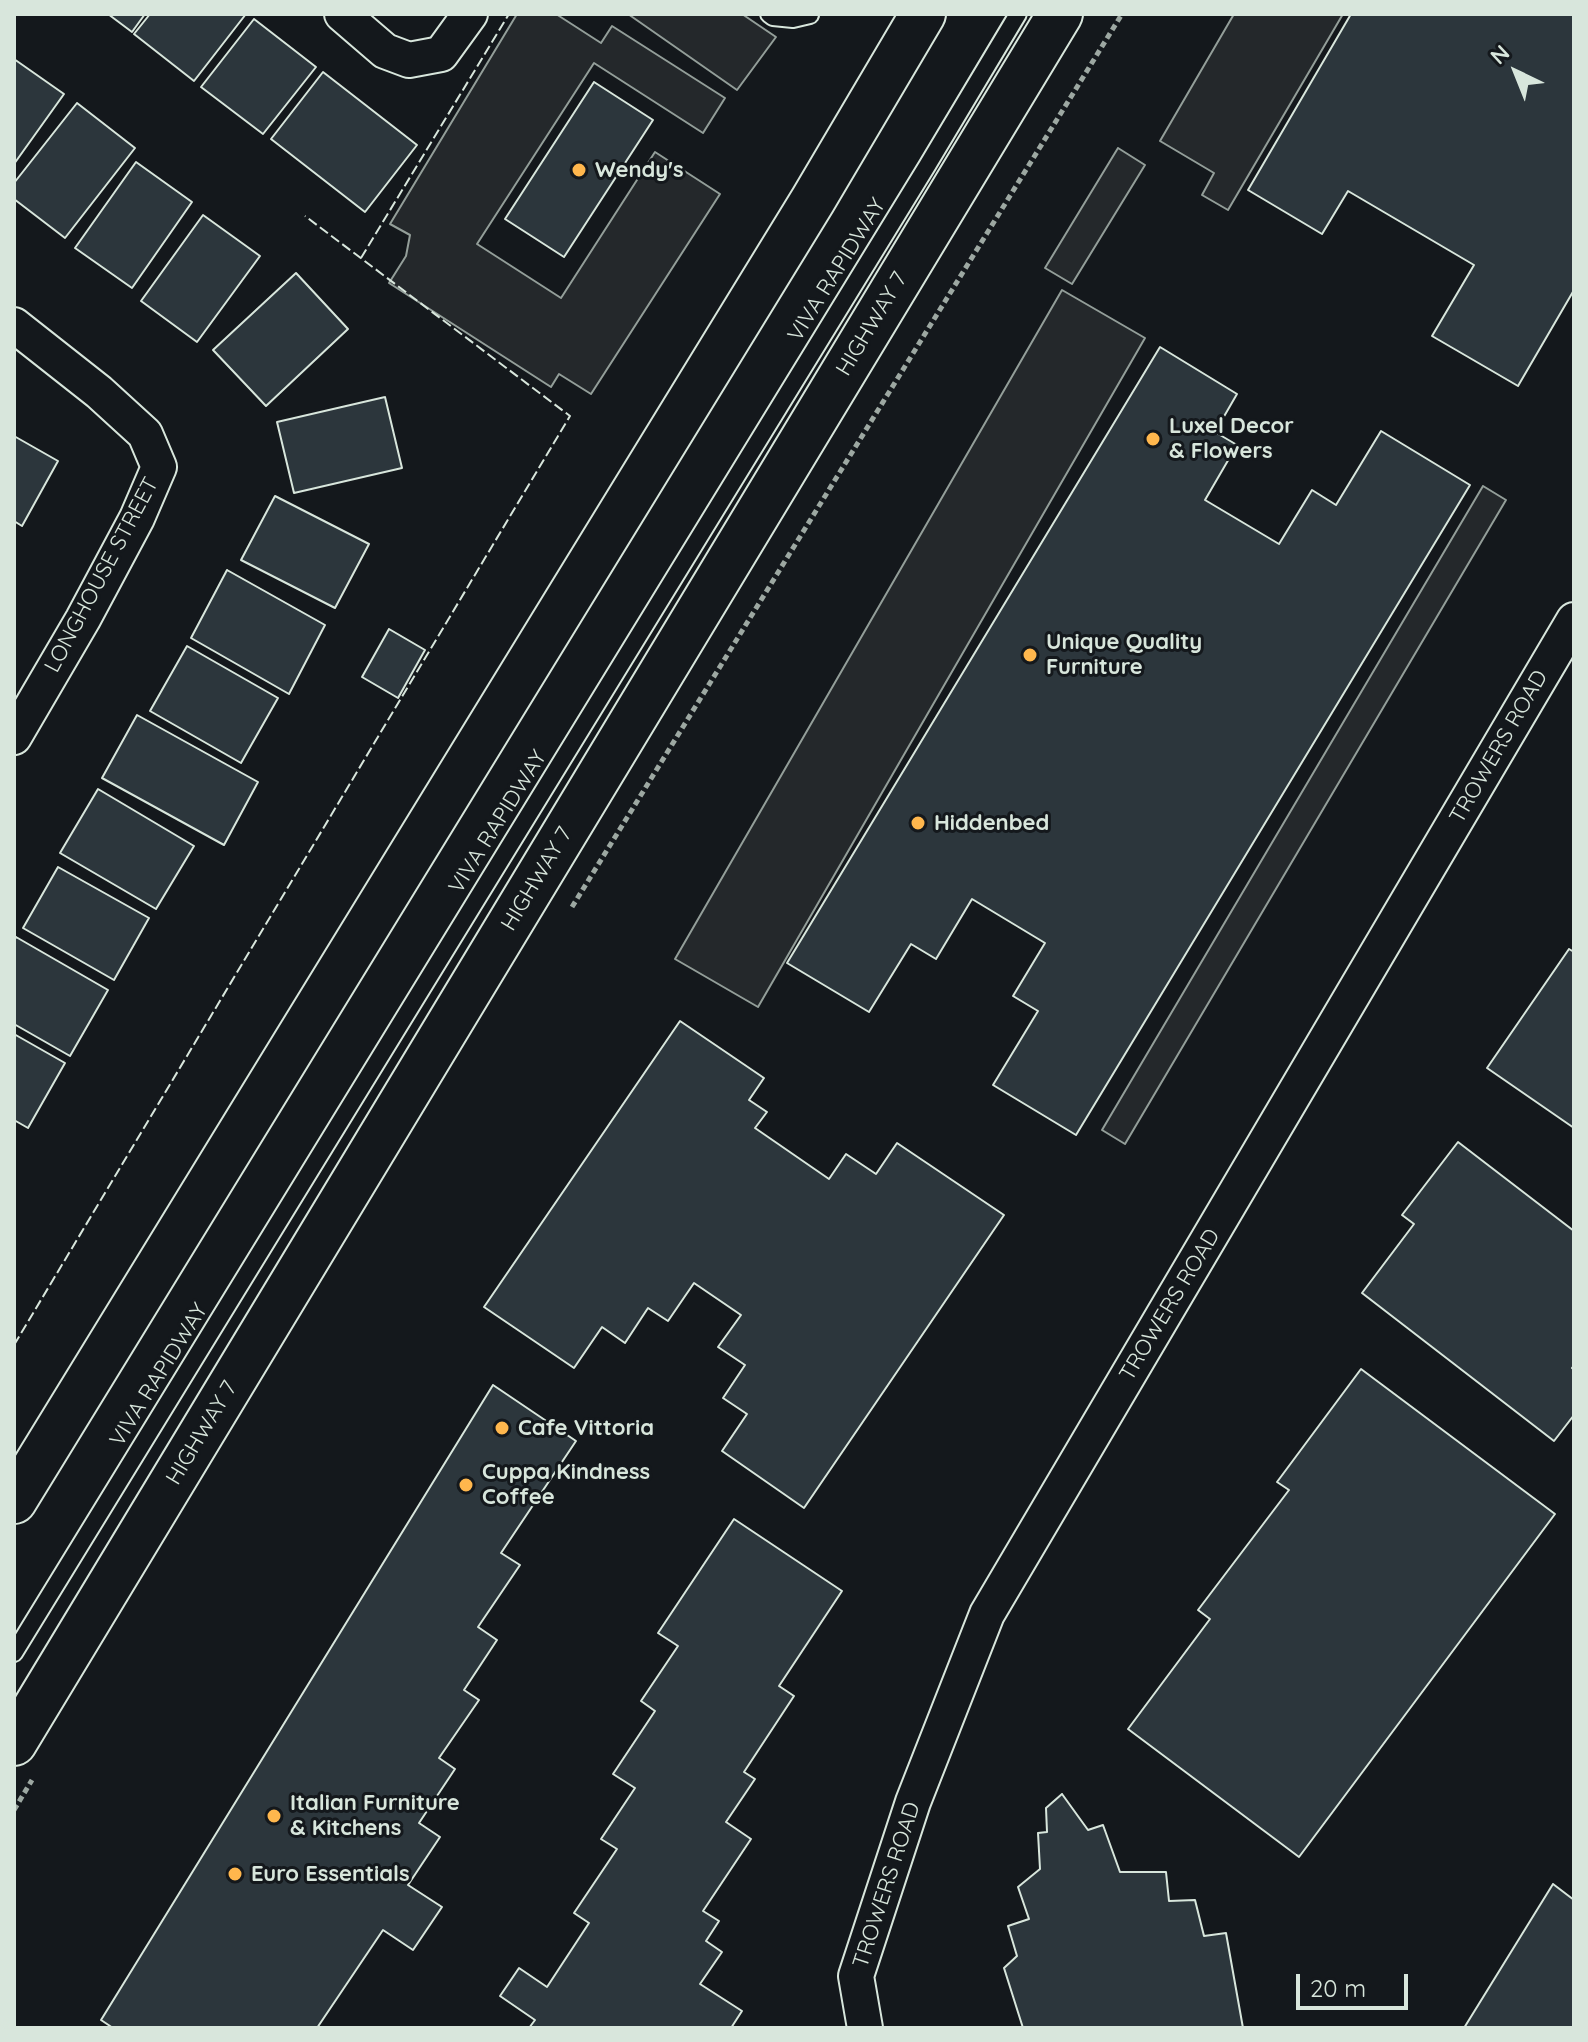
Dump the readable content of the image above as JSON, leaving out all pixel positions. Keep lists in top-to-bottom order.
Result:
{
  "streets": {
    "main road": ["HIGHWAY 7"],
    "street": ["LONGHOUSE STREET", "TROWERS ROAD"],
    "lane": ["VIVA RAPIDWAY"]
  },
  "places": [
    "Wendy's",
    "Luxel Decor & Flowers",
    "Unique Quality Furniture",
    "Hiddenbed",
    "Cafe Vittoria",
    "Cuppa Kindness Coffee",
    "Italian Furniture & Kitchens",
    "Euro Essentials"
  ],
  "scale_bar": "20 m",
  "north": "top left"
}
